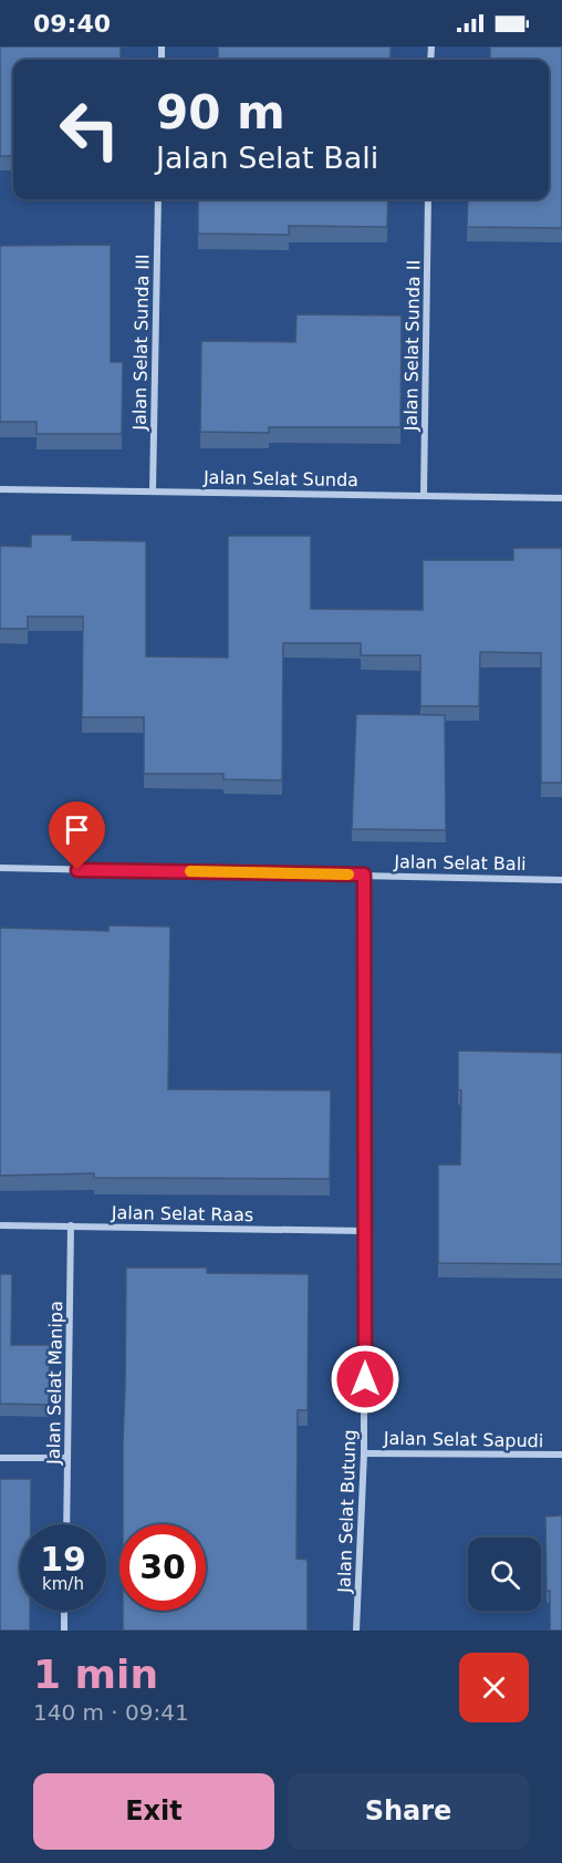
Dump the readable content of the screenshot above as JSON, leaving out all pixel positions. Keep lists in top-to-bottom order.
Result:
{
  "streets": {
    "street": [
      "Jalan Selat Sunda III",
      "Jalan Selat Sunda II",
      "Jalan Selat Sunda",
      "Jalan Selat Bali",
      "Jalan Selat Raas",
      "Jalan Selat Manipa",
      "Jalan Selat Sapudi",
      "Jalan Selat Butung"
    ]
  },
  "crossings": [
    ["Jalan Selat Sunda III", "Jalan Selat Sunda"],
    ["Jalan Selat Sunda II", "Jalan Selat Sunda"],
    ["Jalan Selat Bali", "Jalan Selat Butung"],
    ["Jalan Selat Raas", "Jalan Selat Manipa"],
    ["Jalan Selat Raas", "Jalan Selat Butung"],
    ["Jalan Selat Sapudi", "Jalan Selat Butung"]
  ],
  "page": {
    "status": "09:40",
    "turn": ["90 m", "Jalan Selat Bali"],
    "speed": "19 km/h",
    "limit": "30",
    "heading": ["1 min", "140 m · 09:41"],
    "buttons": ["Exit", "Share"]
  }
}
